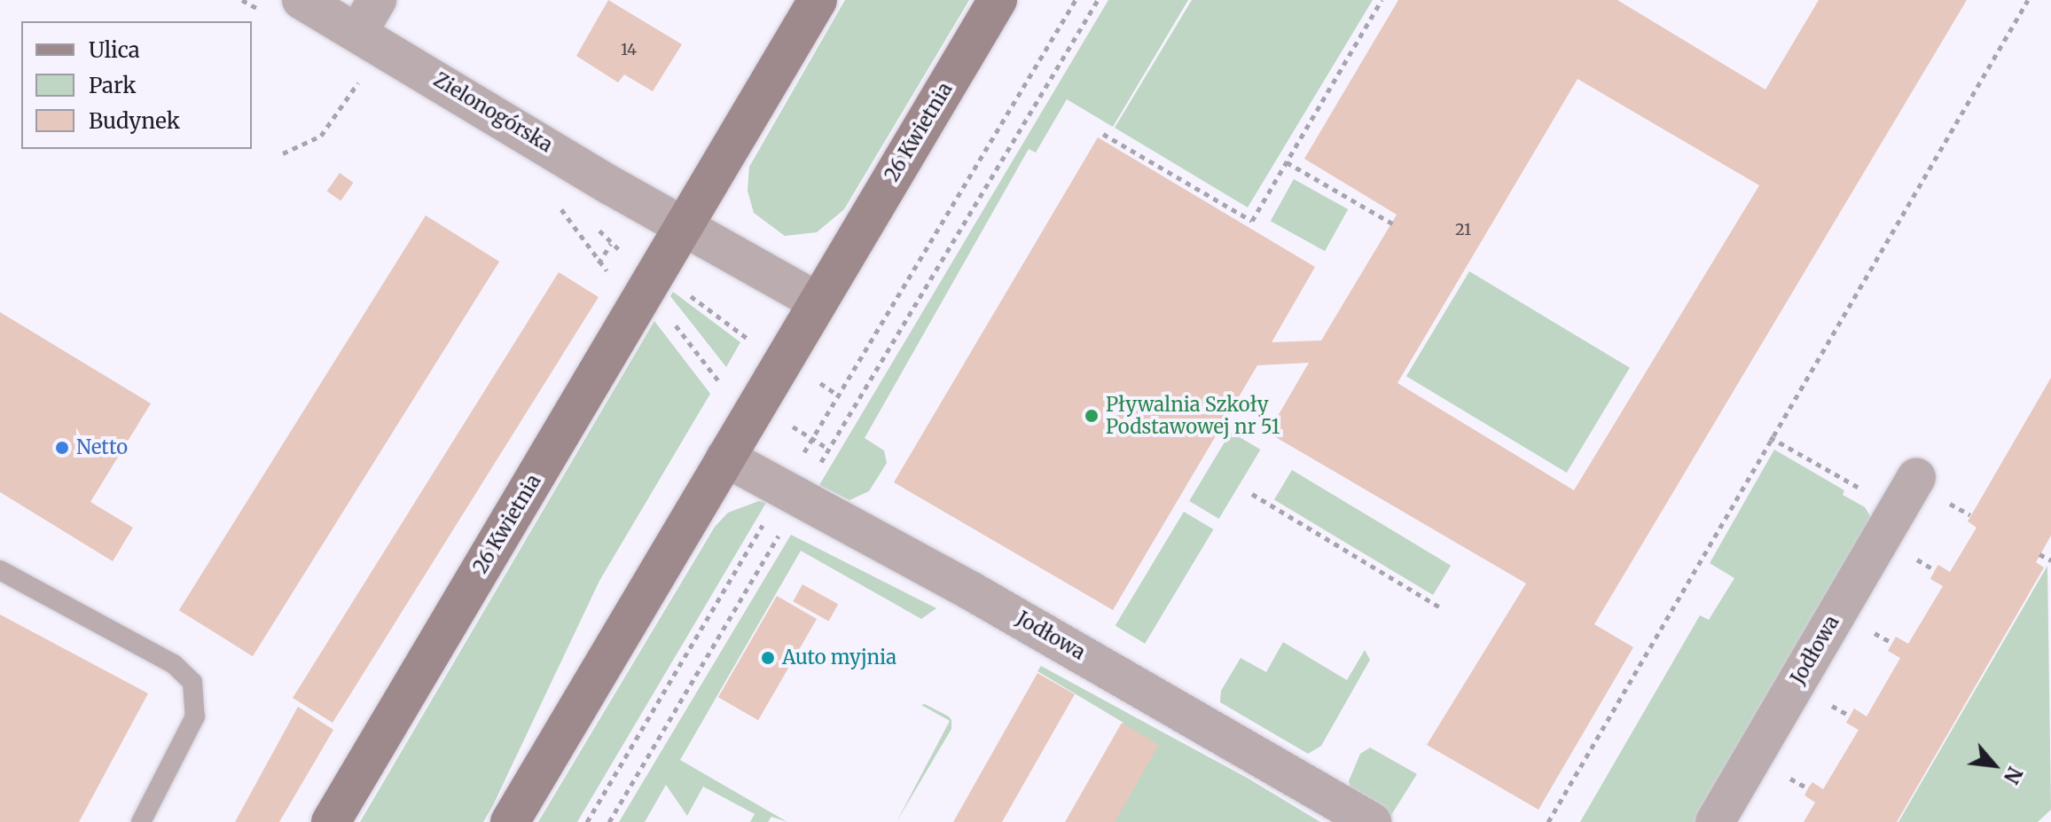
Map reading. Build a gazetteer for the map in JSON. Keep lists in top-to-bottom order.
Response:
{
  "streets": {
    "street": ["Zielonogórska", "26 Kwietnia", "Jodłowa"]
  },
  "crossings": [
    ["Zielonogórska", "26 Kwietnia"],
    ["26 Kwietnia", "Jodłowa"]
  ],
  "places": ["Pływalnia Szkoły Podstawowej nr 51", "Netto", "Auto myjnia"],
  "house_numbers": ["14", "21"],
  "legend": ["Ulica", "Park", "Budynek"],
  "north": "bottom right"
}
